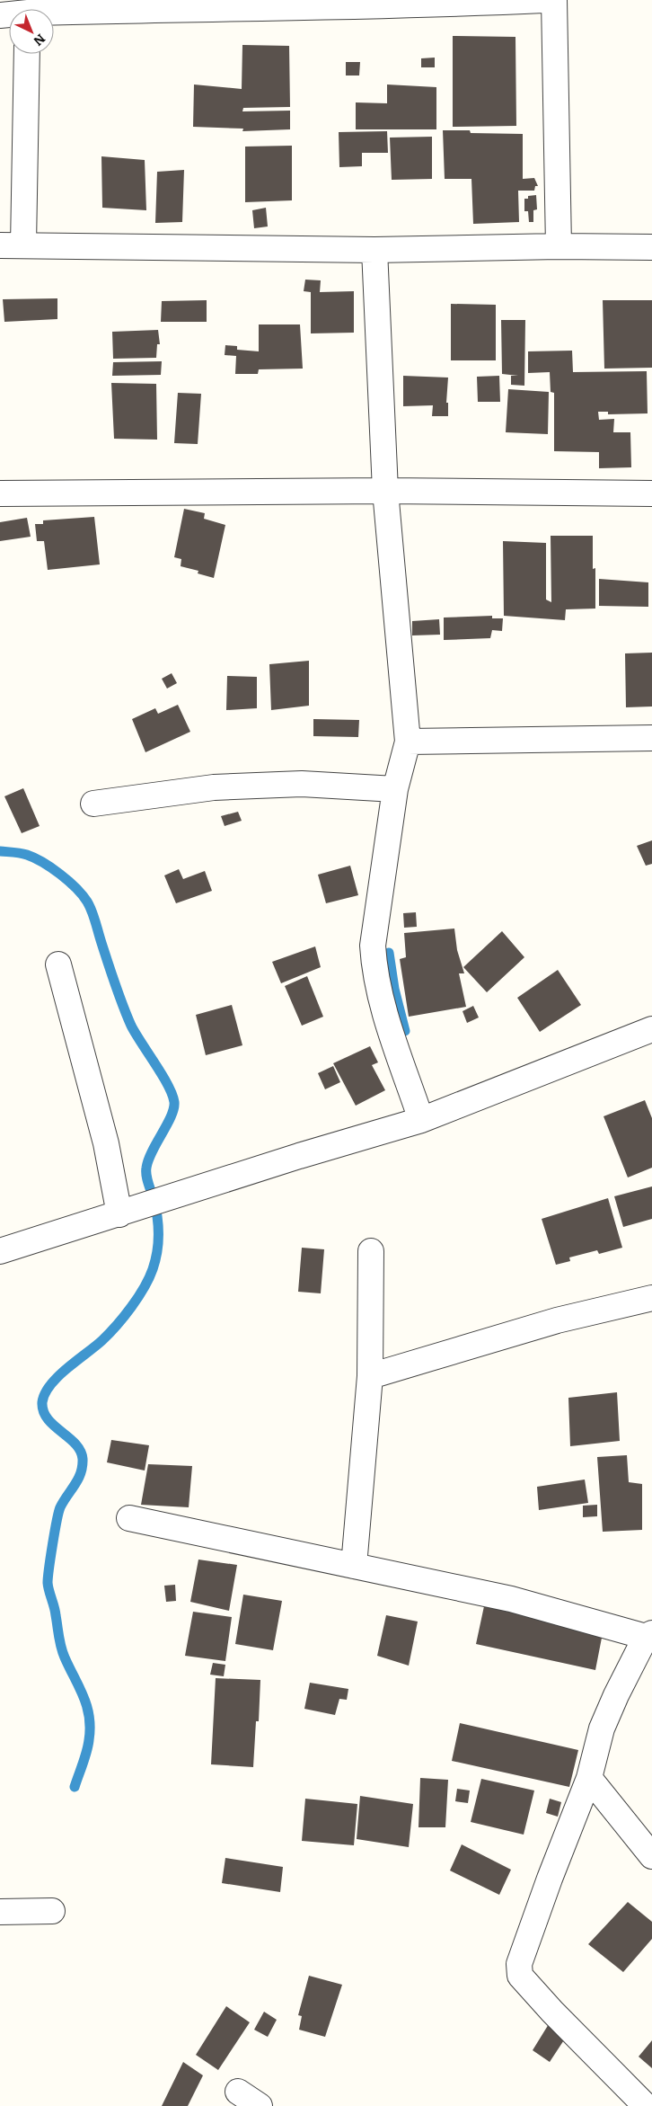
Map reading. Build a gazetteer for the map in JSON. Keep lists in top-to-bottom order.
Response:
{
  "north": "bottom right"
}
